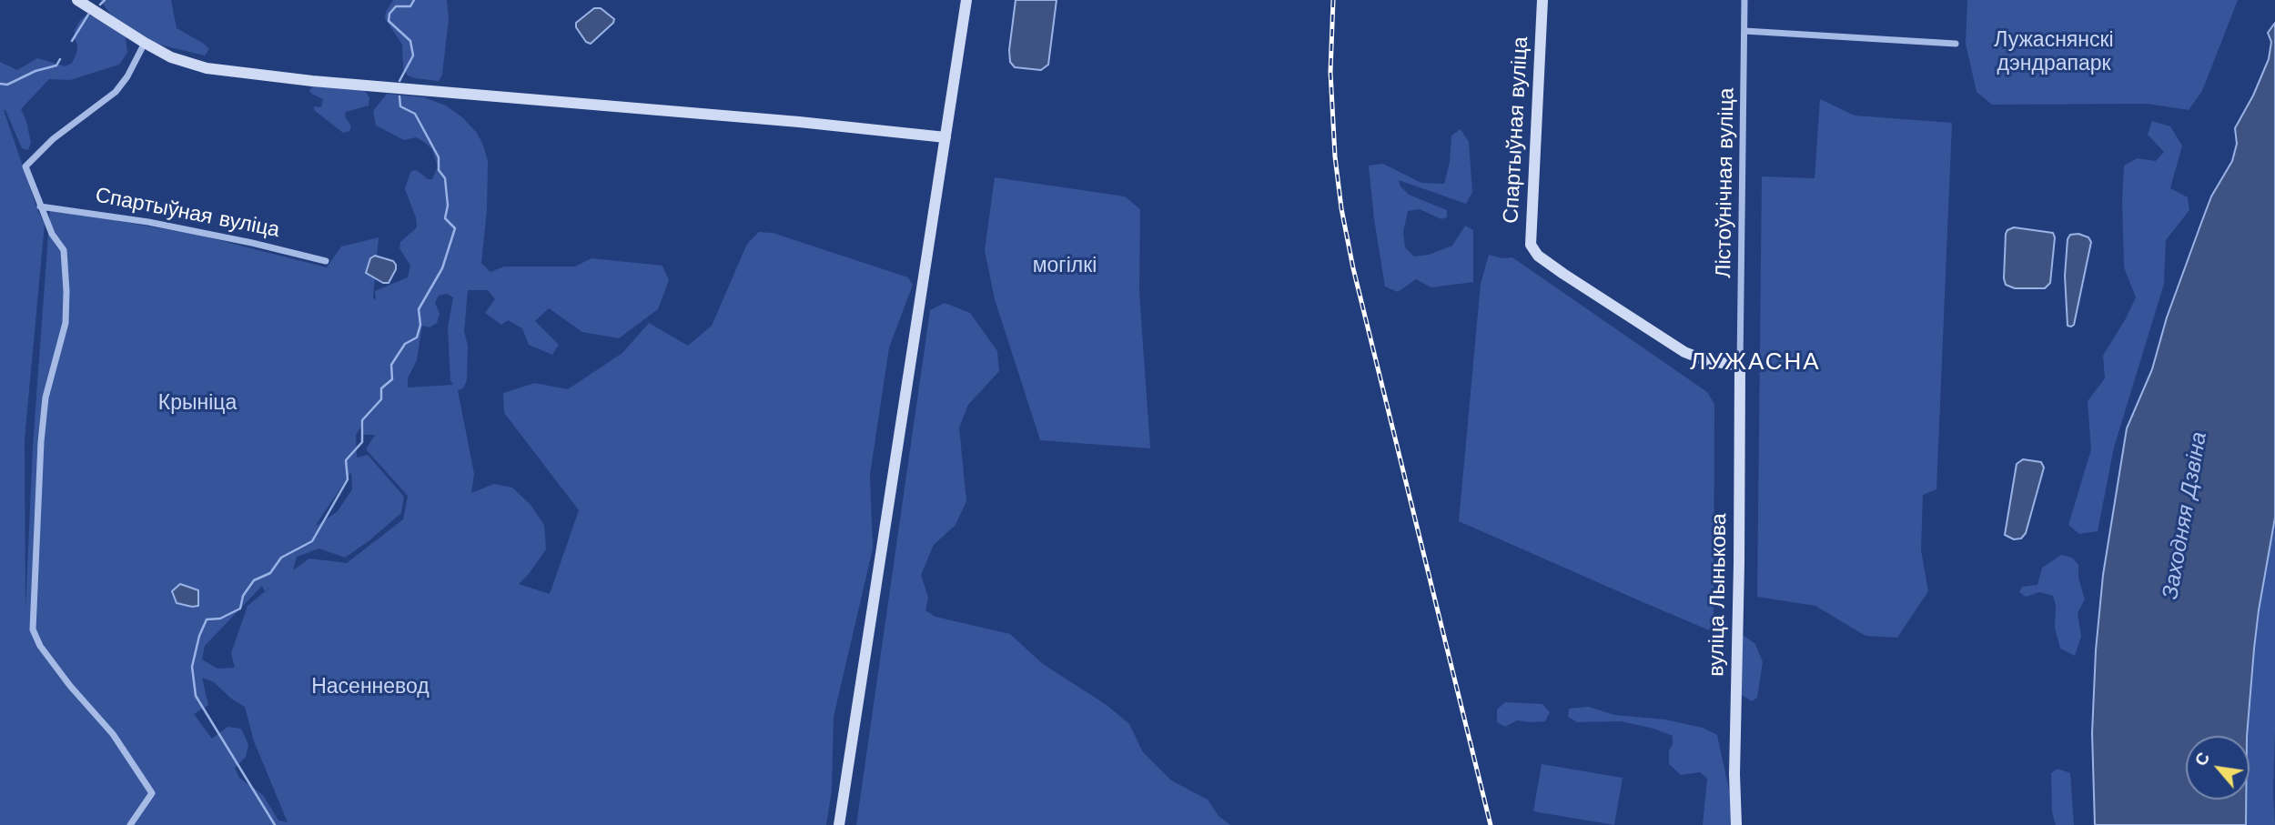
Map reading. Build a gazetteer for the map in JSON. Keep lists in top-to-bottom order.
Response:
{
  "streets": {
    "street": ["Спартыўная вуліца", "Лістоўнічная вуліца", "вуліца Лынькова"]
  },
  "crossings": [
    ["Спартыўная вуліца", "Лістоўнічная вуліца"],
    ["Спартыўная вуліца", "вуліца Лынькова"],
    ["Лістоўнічная вуліца", "вуліца Лынькова"]
  ],
  "districts": ["ЛУЖАСНА"],
  "water": ["Заходняя Дзвіна"],
  "parks": [
    "Лужаснянскі дэндрапарк",
    "могілкі",
    "Крыніца",
    "Насенневод"
  ],
  "north": "top left"
}
